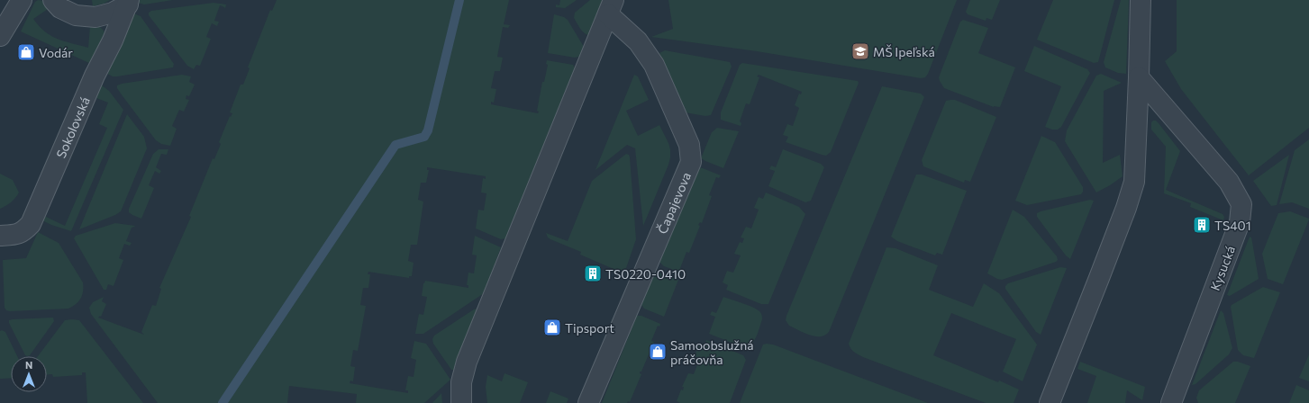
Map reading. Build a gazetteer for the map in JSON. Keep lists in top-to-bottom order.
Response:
{
  "streets": {
    "street": ["Sokolovská", "Čapajevova", "Kysucká"]
  },
  "places": {
    "school or university": ["MŠ Ipeľská"],
    "shop": ["Vodár", "Tipsport", "Samoobslužná práčovňa"],
    "building": ["TS401", "TS0220-0410"]
  },
  "north": "top"
}
